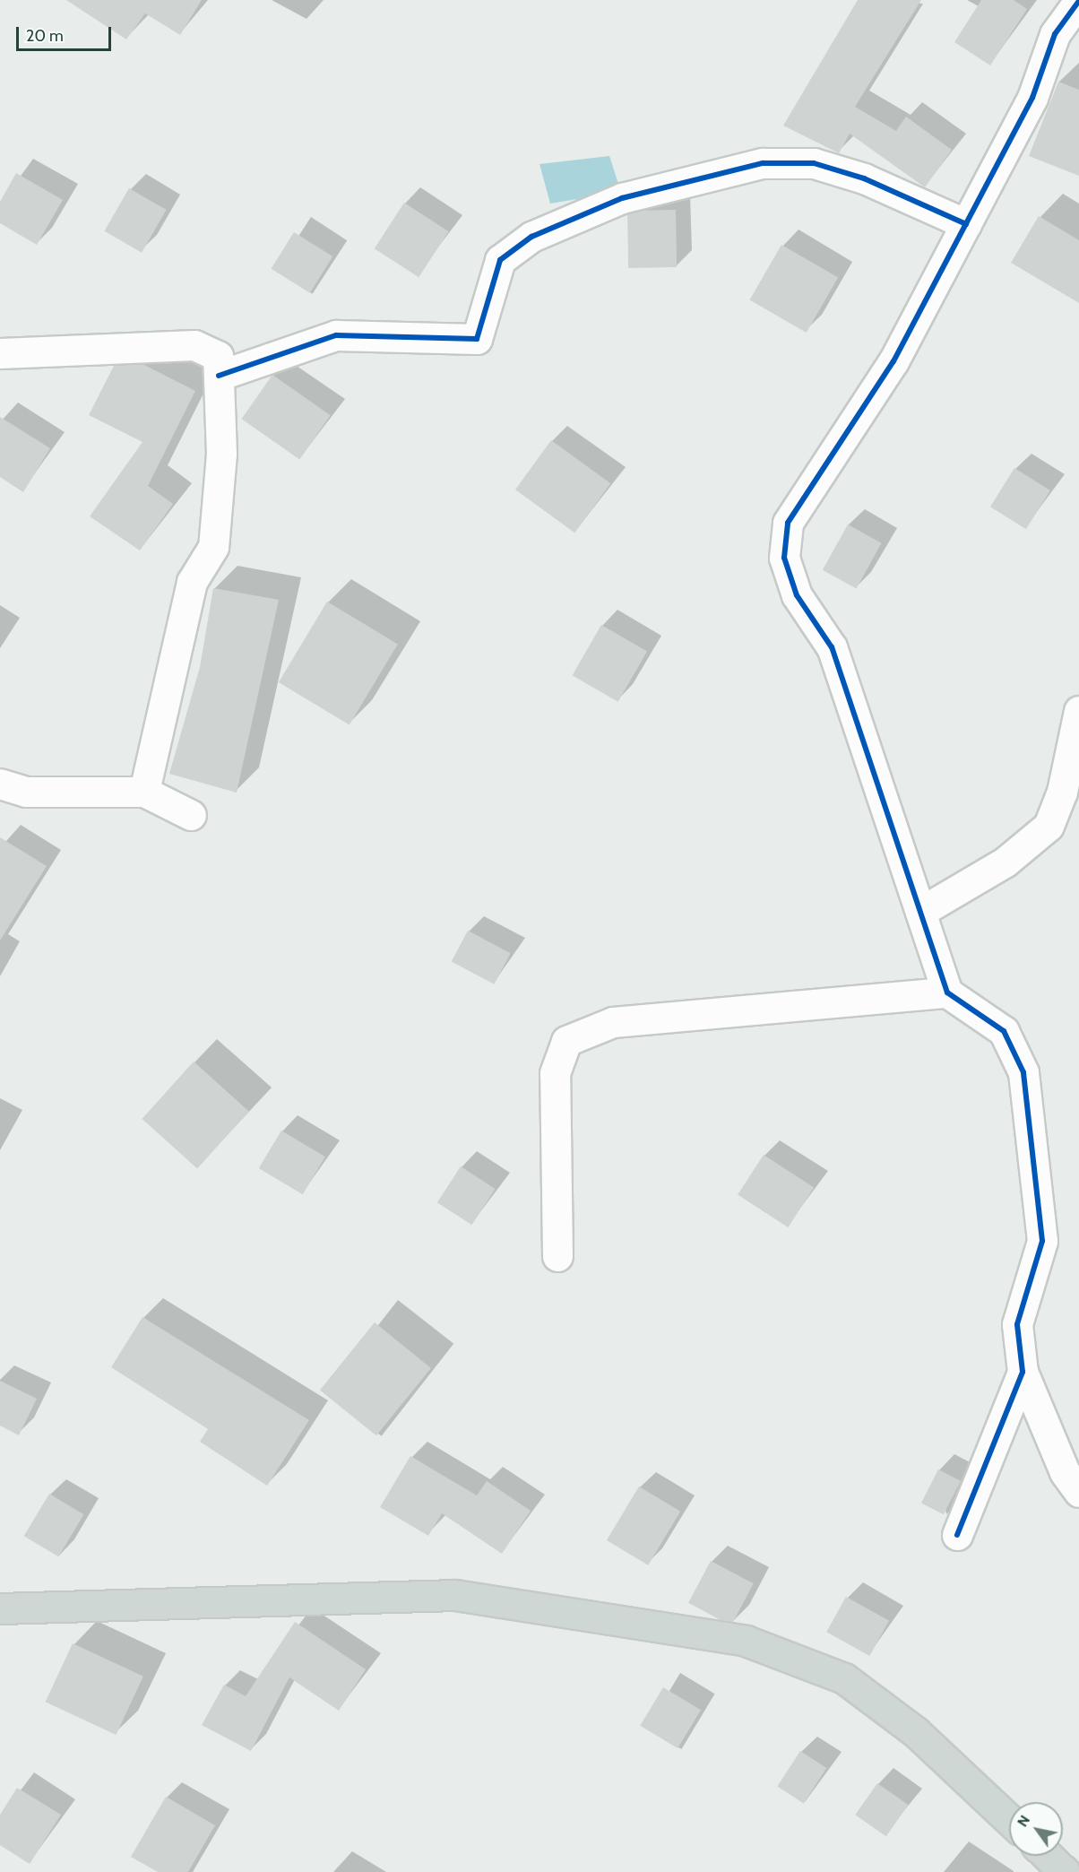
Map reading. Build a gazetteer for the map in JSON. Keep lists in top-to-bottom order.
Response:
{
  "scale_bar": "20 m",
  "north": "top left"
}
